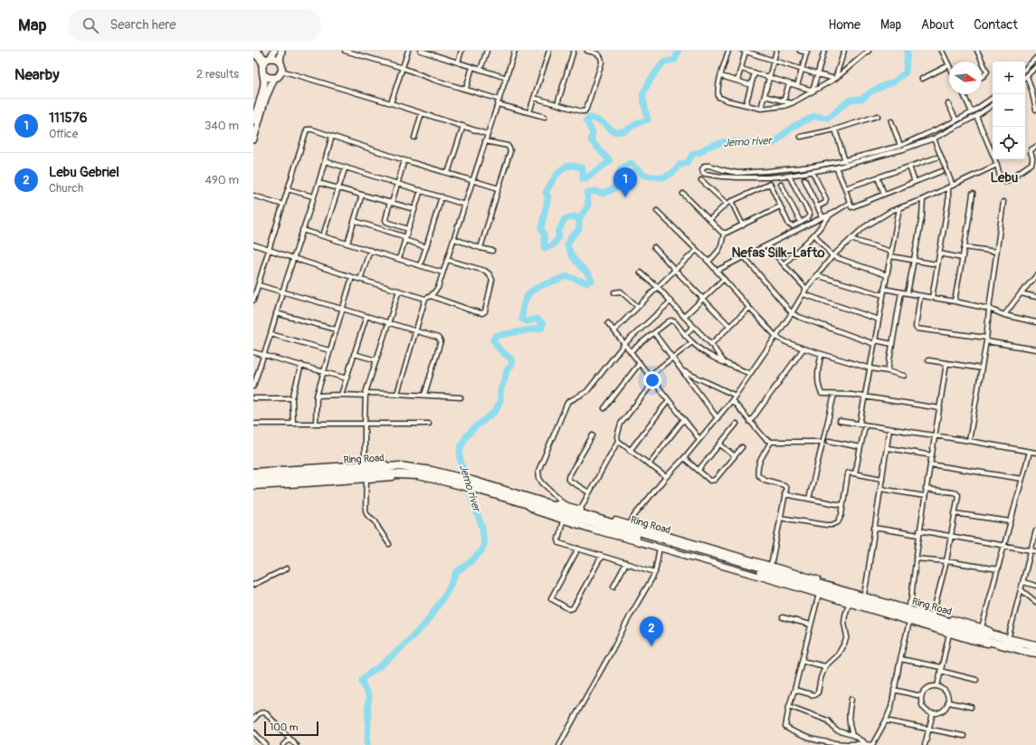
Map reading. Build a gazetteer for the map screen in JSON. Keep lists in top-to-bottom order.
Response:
{
  "streets": {
    "highway": ["Ring Road"]
  },
  "districts": ["Lebu", "Nefas Silk-Lafto"],
  "water": ["Jemo river"],
  "scale_bar": "100 m",
  "north": "right",
  "page": {
    "header": "Map",
    "search": "Search here",
    "nav": [
      "Home",
      "Map",
      "About",
      "Contact"
    ],
    "heading": ["Nearby", "2 results"],
    "map_buttons": ["+", "−"],
    "list": [
      {
        "mark": "1",
        "name": "111576",
        "note": "Office",
        "value": "340 m"
      },
      {
        "mark": "2",
        "name": "Lebu Gebriel",
        "note": "Church",
        "value": "490 m"
      }
    ],
    "pins": ["1", "2"],
    "scale": "100 m"
  }
}
